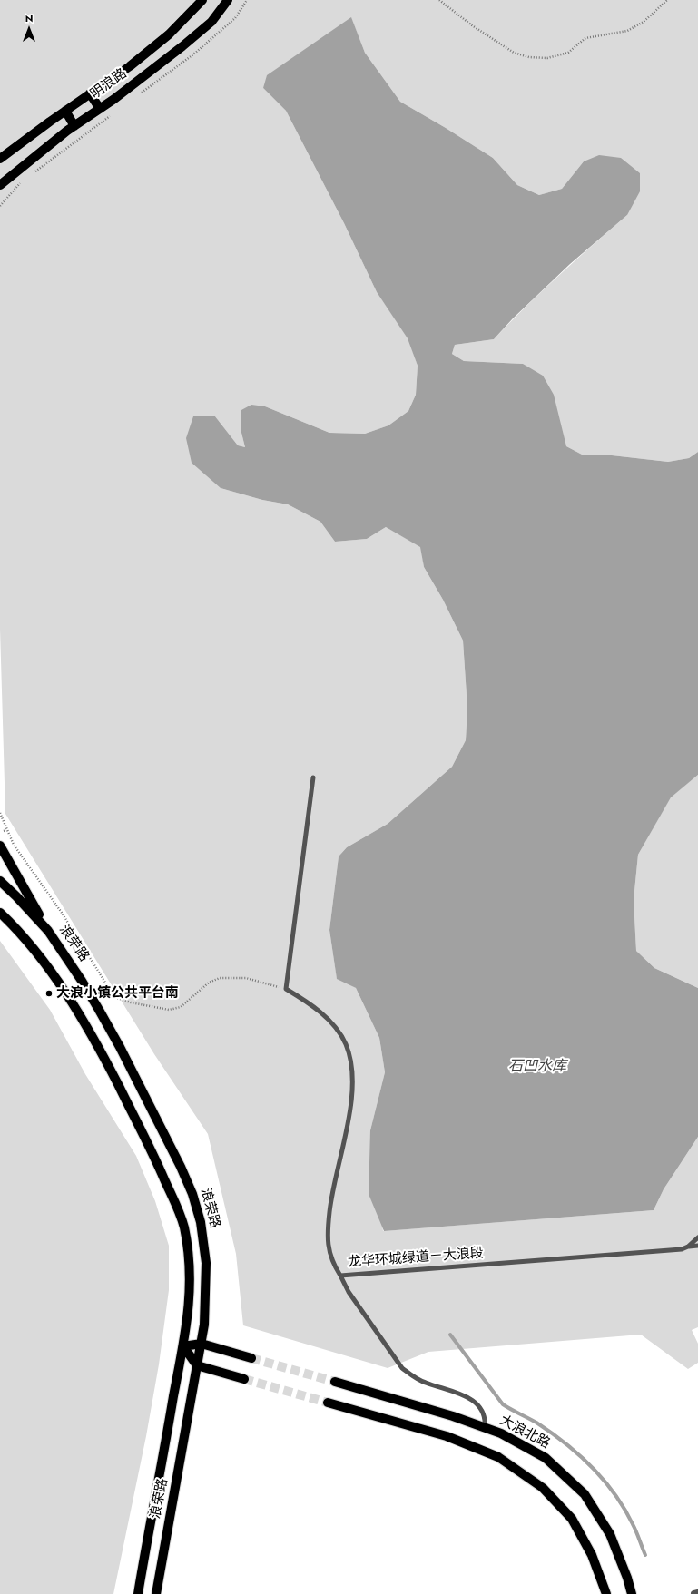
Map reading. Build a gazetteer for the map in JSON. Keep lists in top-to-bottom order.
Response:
{
  "streets": {
    "main road": ["明浪路", "浪荣路", "大浪北路"],
    "lane": ["龙华环城绿道－大浪段"]
  },
  "water": ["石凹水库"],
  "places": ["大浪小镇公共平台南"],
  "north": "top"
}
